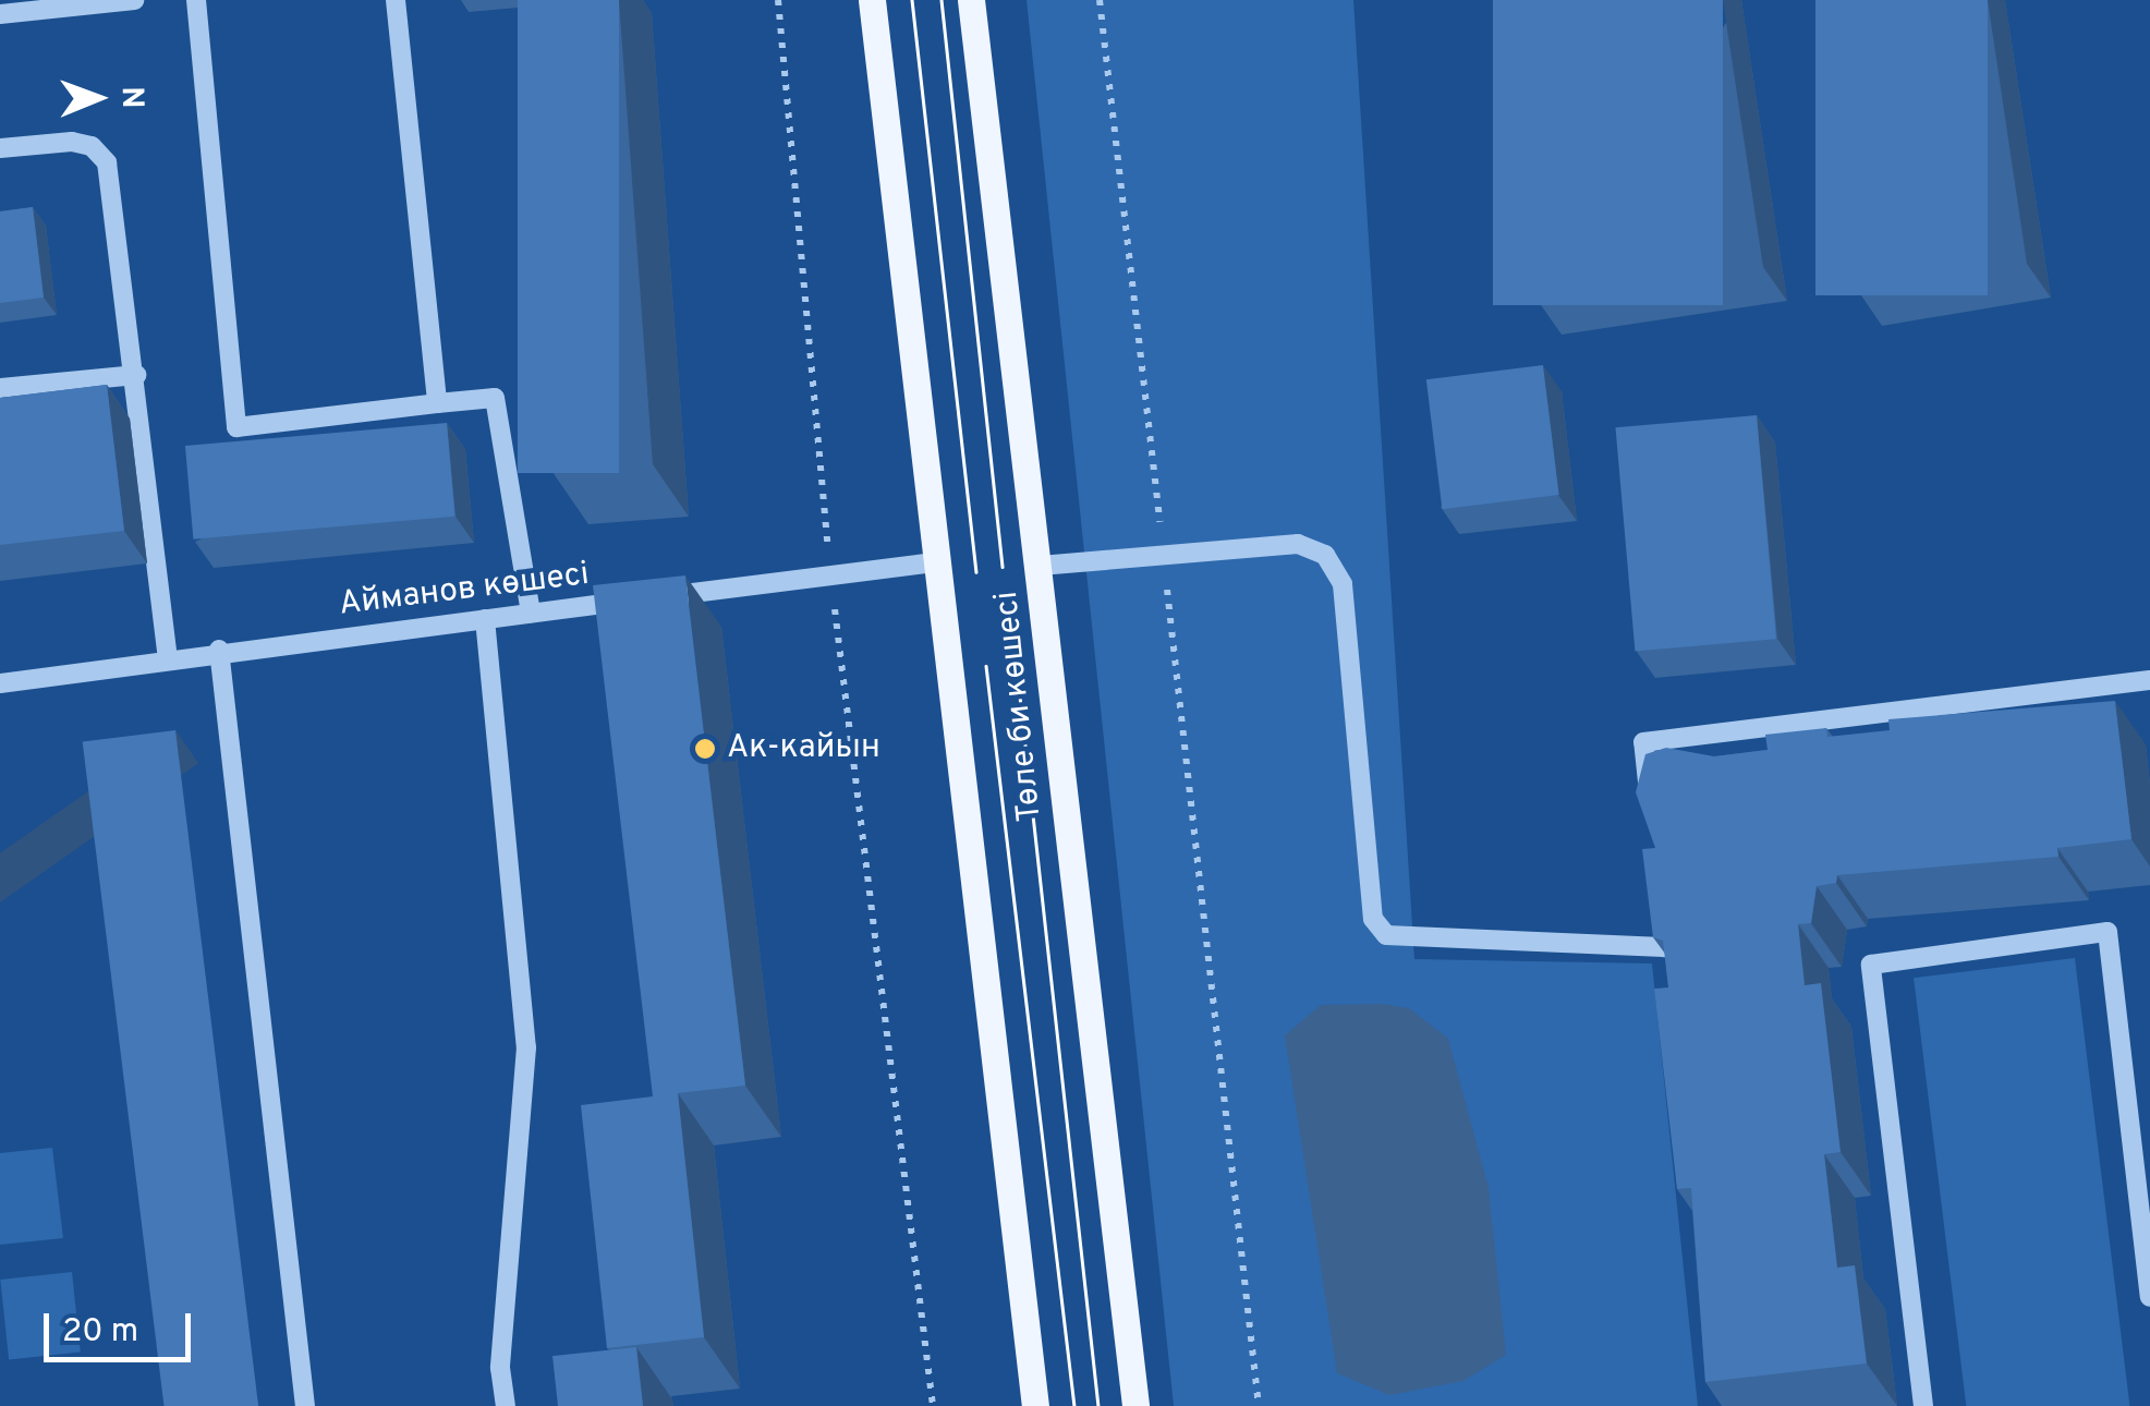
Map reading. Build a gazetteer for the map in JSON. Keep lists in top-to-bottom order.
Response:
{
  "streets": {
    "main road": ["Төле би көшесі"],
    "street": ["Айманов көшесі"]
  },
  "places": ["Ак-кайын"],
  "scale_bar": "20 m",
  "north": "right"
}
